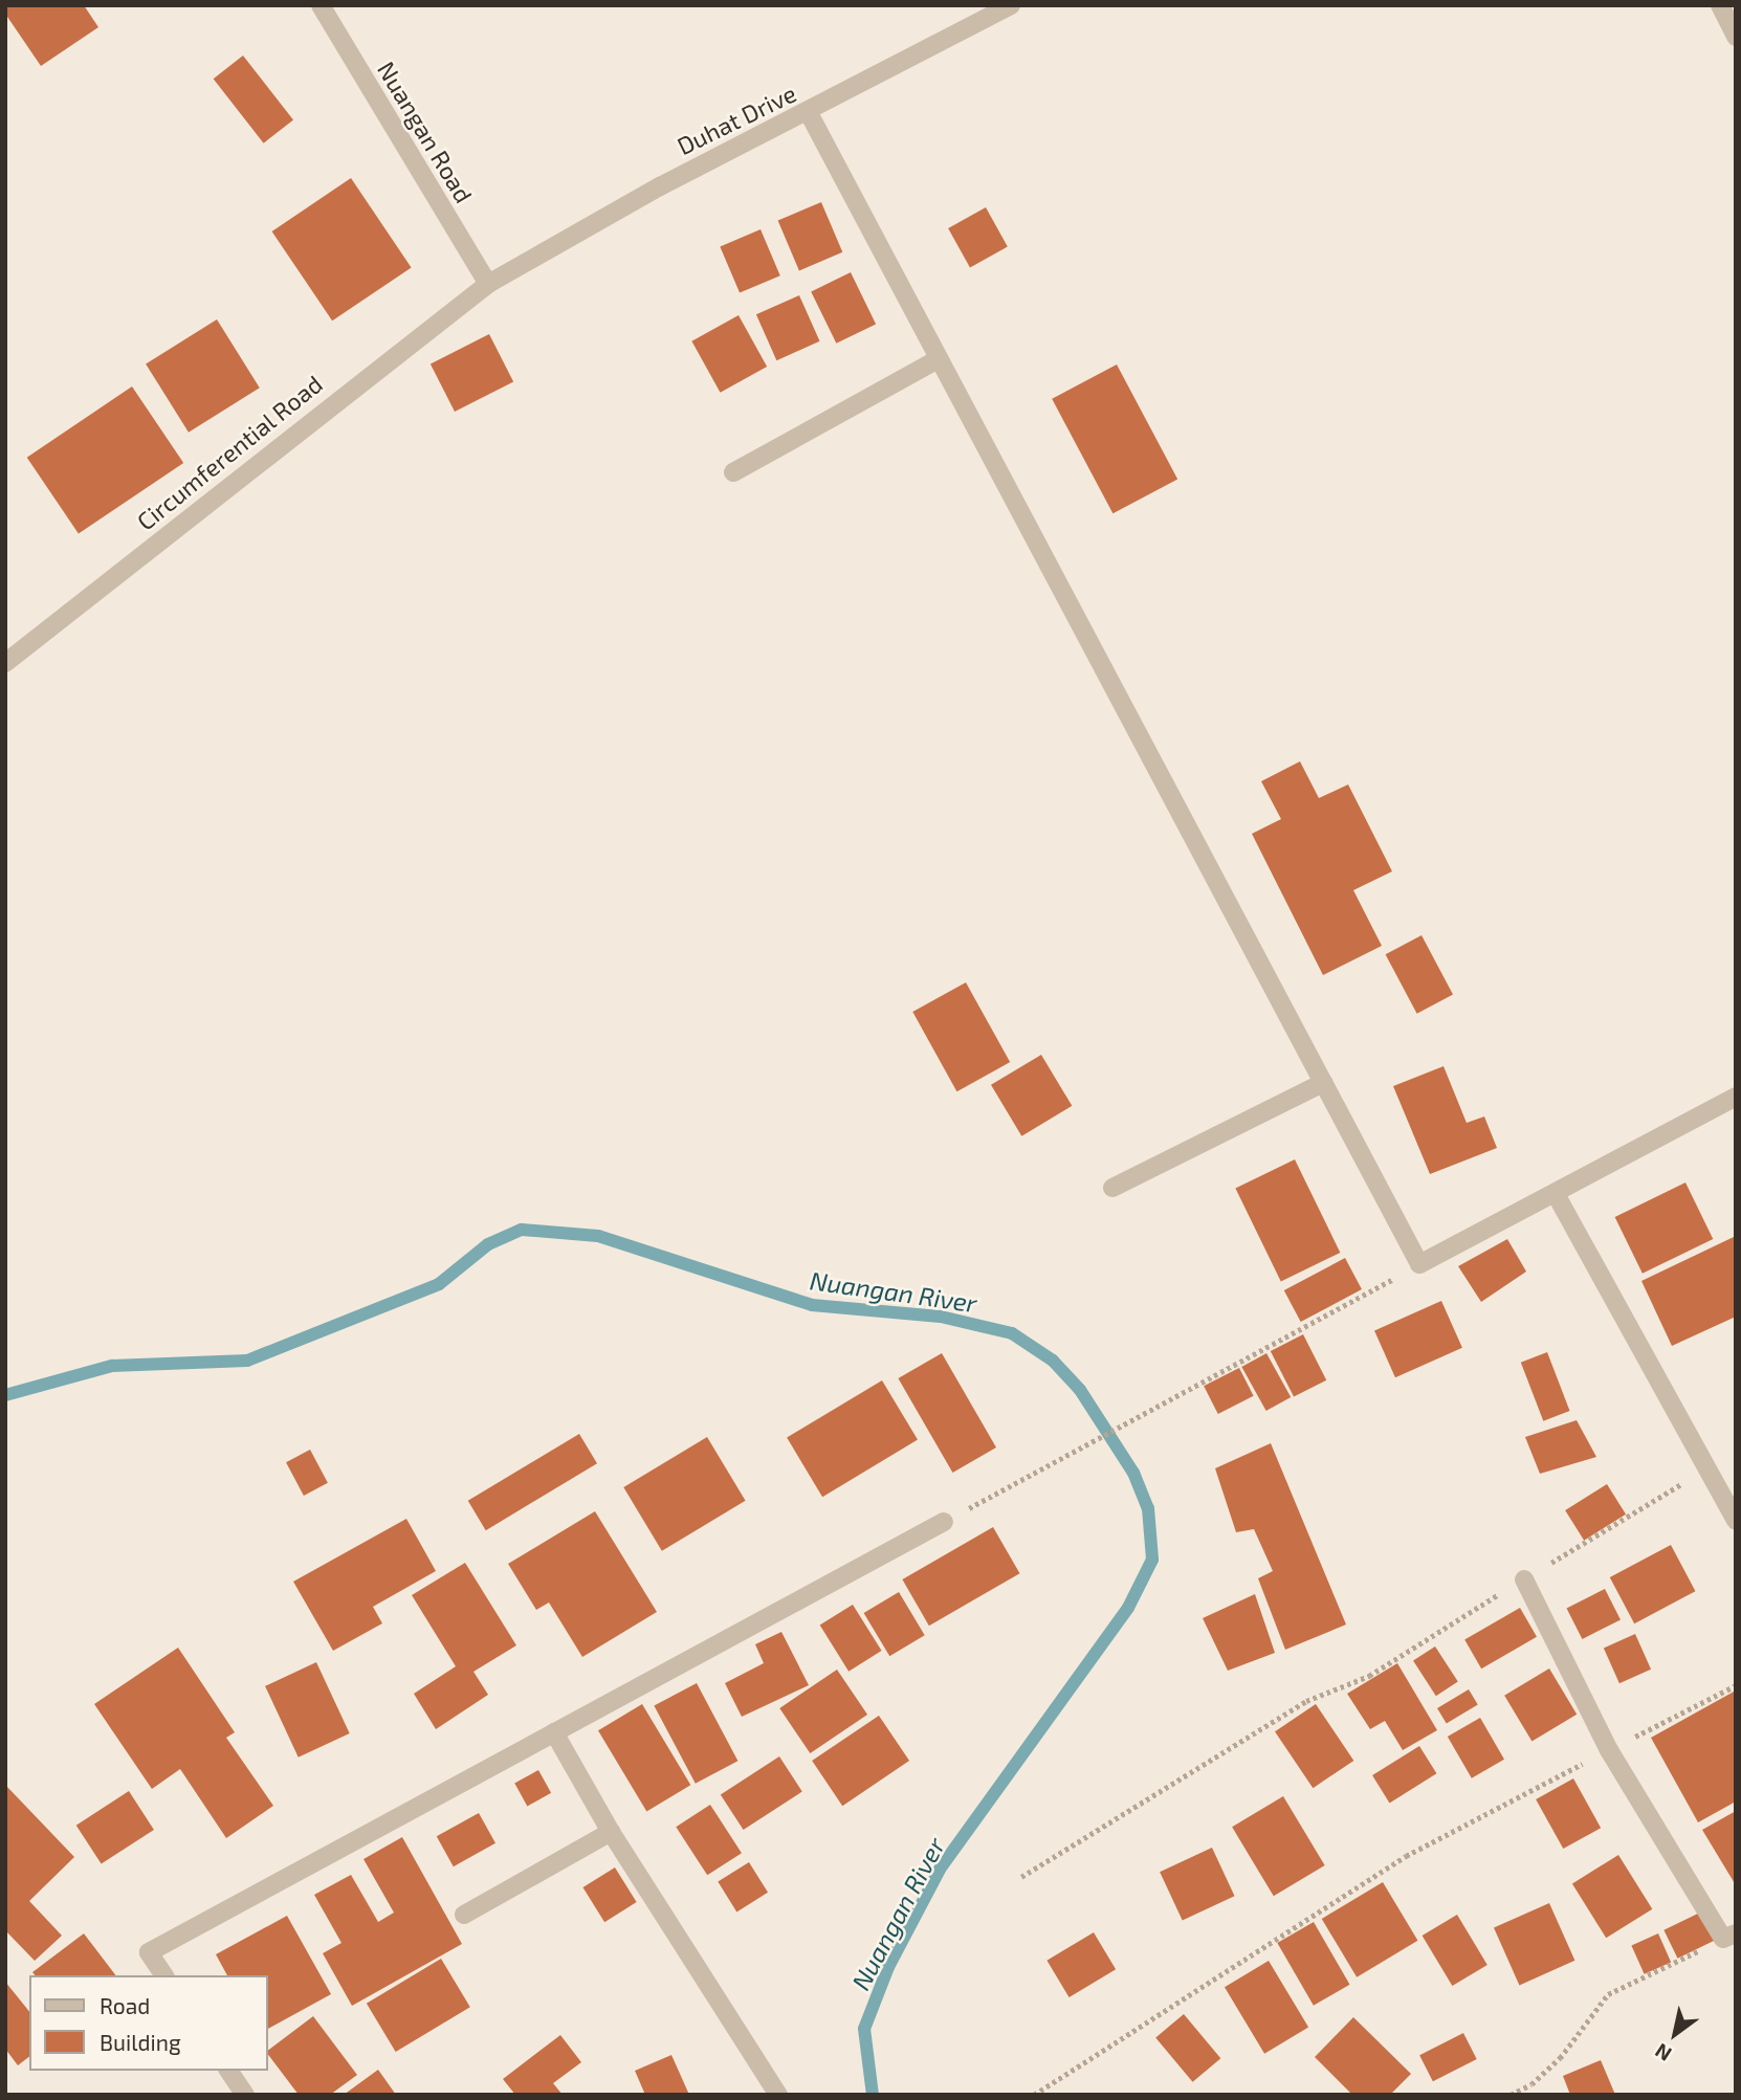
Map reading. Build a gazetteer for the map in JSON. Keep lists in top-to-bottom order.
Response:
{
  "streets": {
    "street": ["Duhat Drive", "Nuangan Road", "Circumferential Road"]
  },
  "crossings": [
    ["Duhat Drive", "Nuangan Road"],
    ["Duhat Drive", "Circumferential Road"],
    ["Nuangan Road", "Circumferential Road"]
  ],
  "water": ["Nuangan River"],
  "legend": ["Road", "Building"],
  "north": "bottom left"
}
